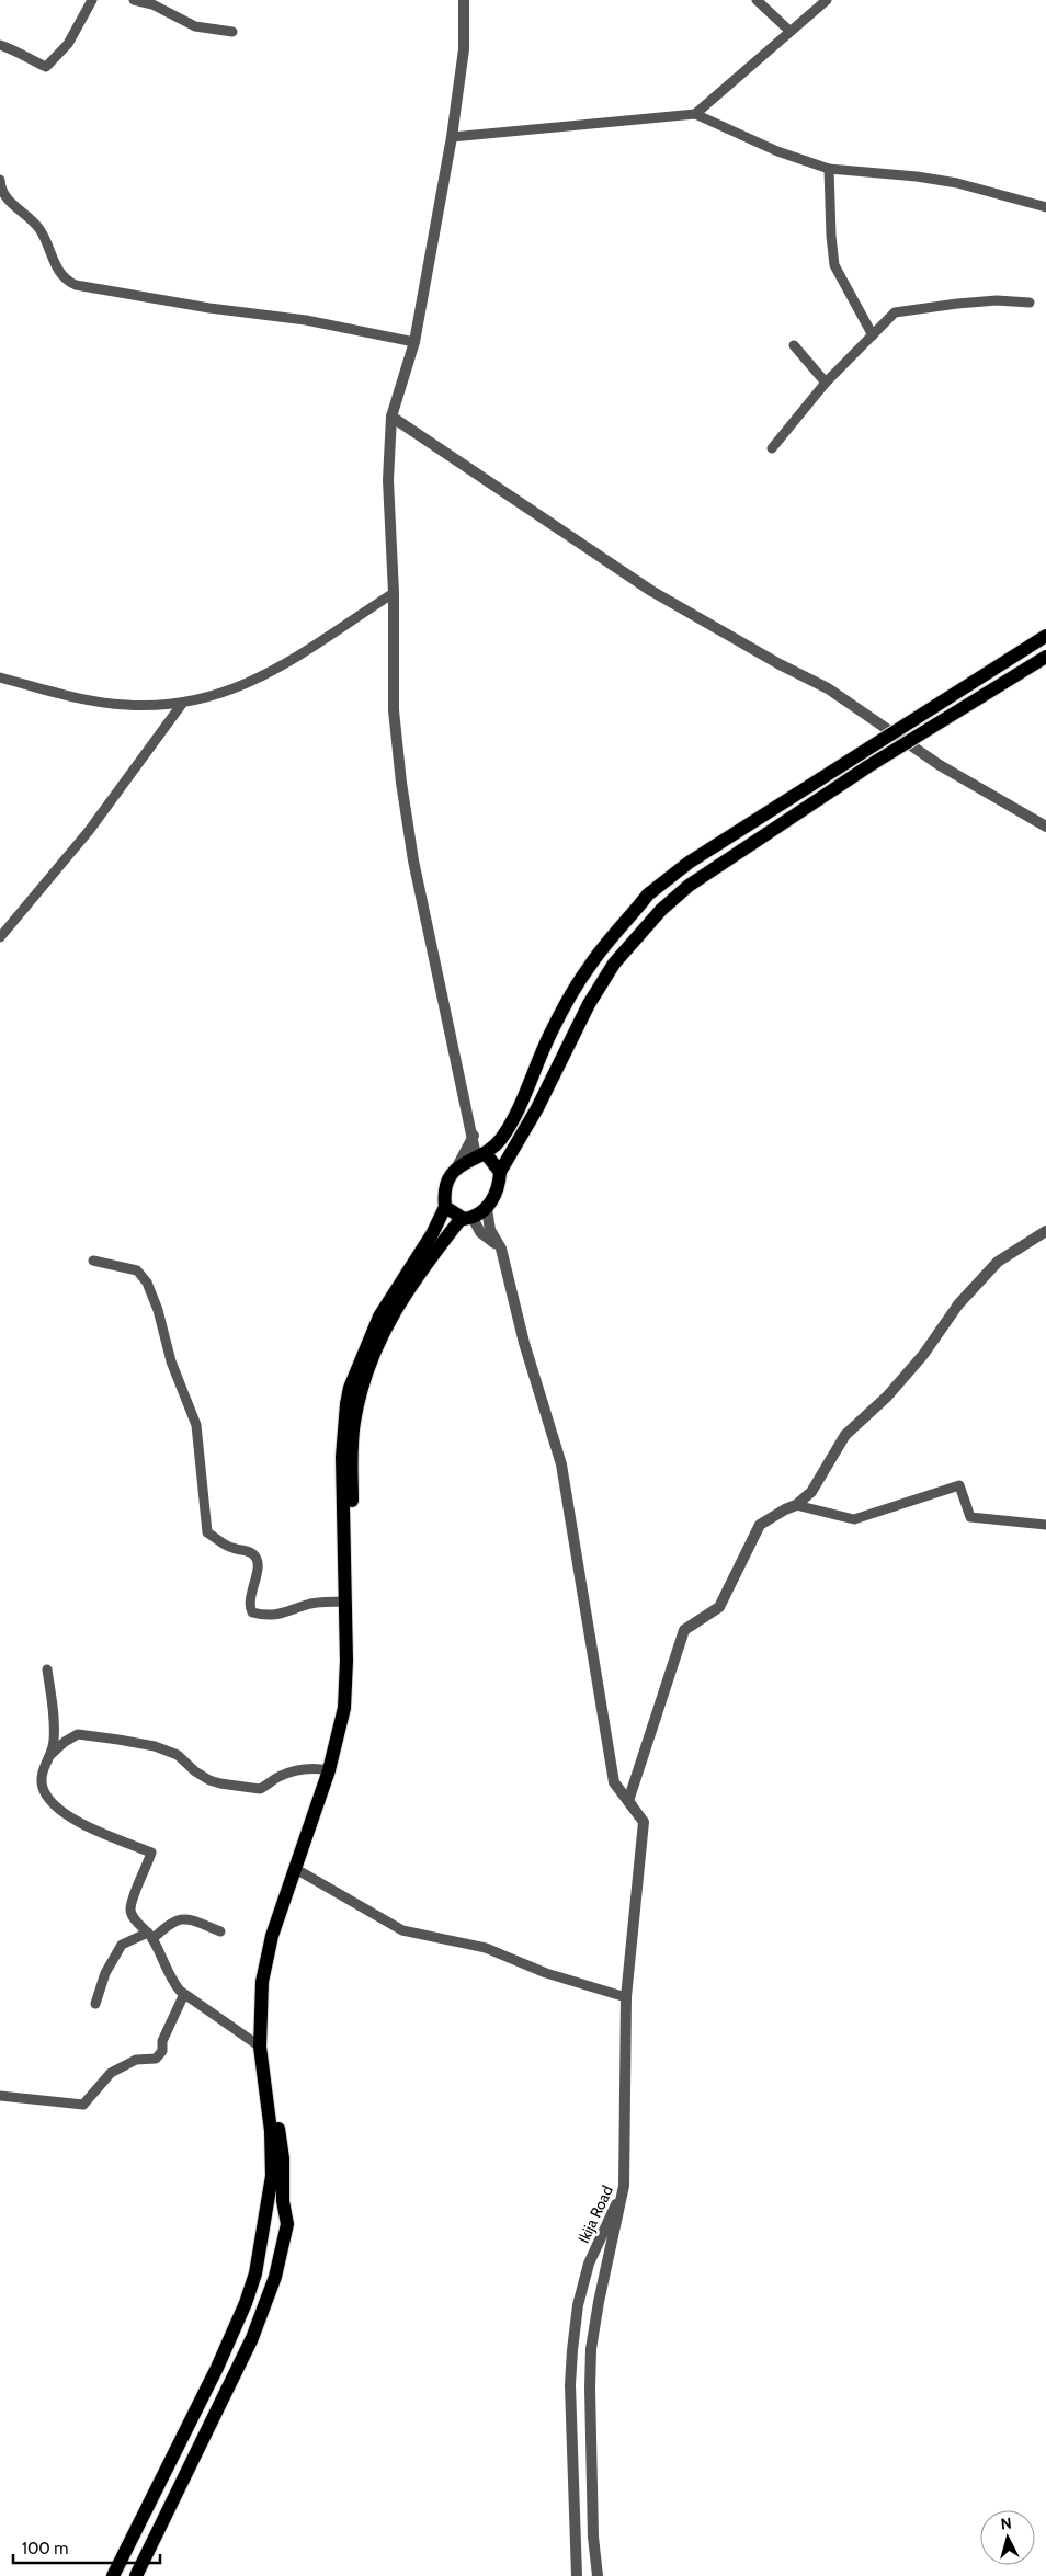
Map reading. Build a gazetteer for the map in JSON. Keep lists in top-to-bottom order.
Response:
{
  "streets": {
    "street": ["Ikija Road"]
  },
  "scale_bar": "100 m",
  "north": "top"
}
